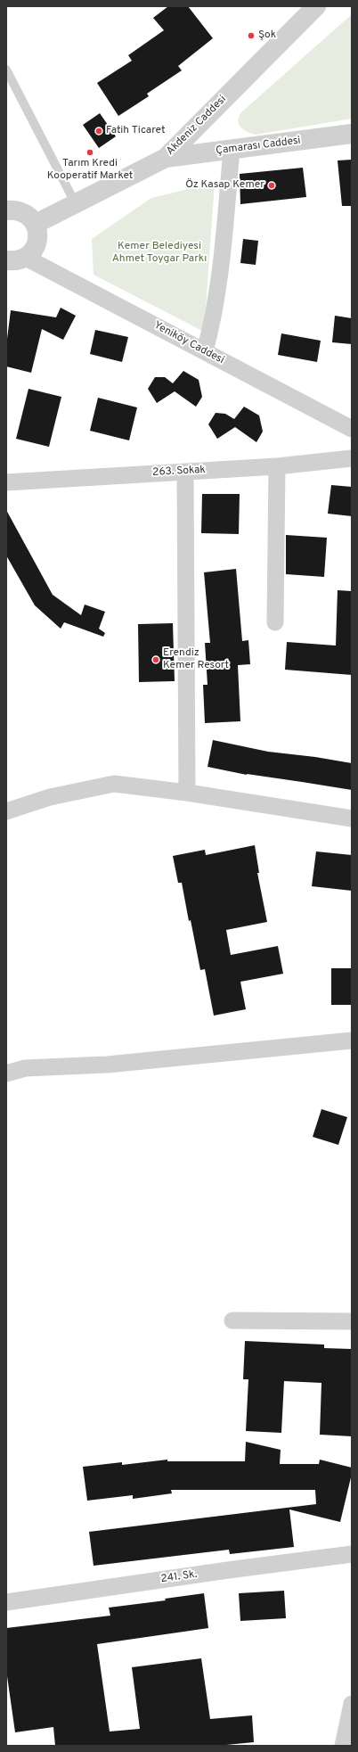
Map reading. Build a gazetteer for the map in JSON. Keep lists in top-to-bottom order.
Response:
{
  "streets": {
    "street": [
      "Akdeniz Caddesi",
      "Çamarası Caddesi",
      "Yeniköy Caddesi",
      "263. Sokak",
      "241. Sk."
    ]
  },
  "crossings": [
    ["Akdeniz Caddesi", "Çamarası Caddesi"]
  ],
  "parks": ["Kemer Belediyesi Ahmet Toygar Parkı"],
  "places": [
    "Şok",
    "Fatih Ticaret",
    "Tarım Kredi Kooperatif Market",
    "Öz Kasap Kemer",
    "Erendiz Kemer Resort"
  ]
}
